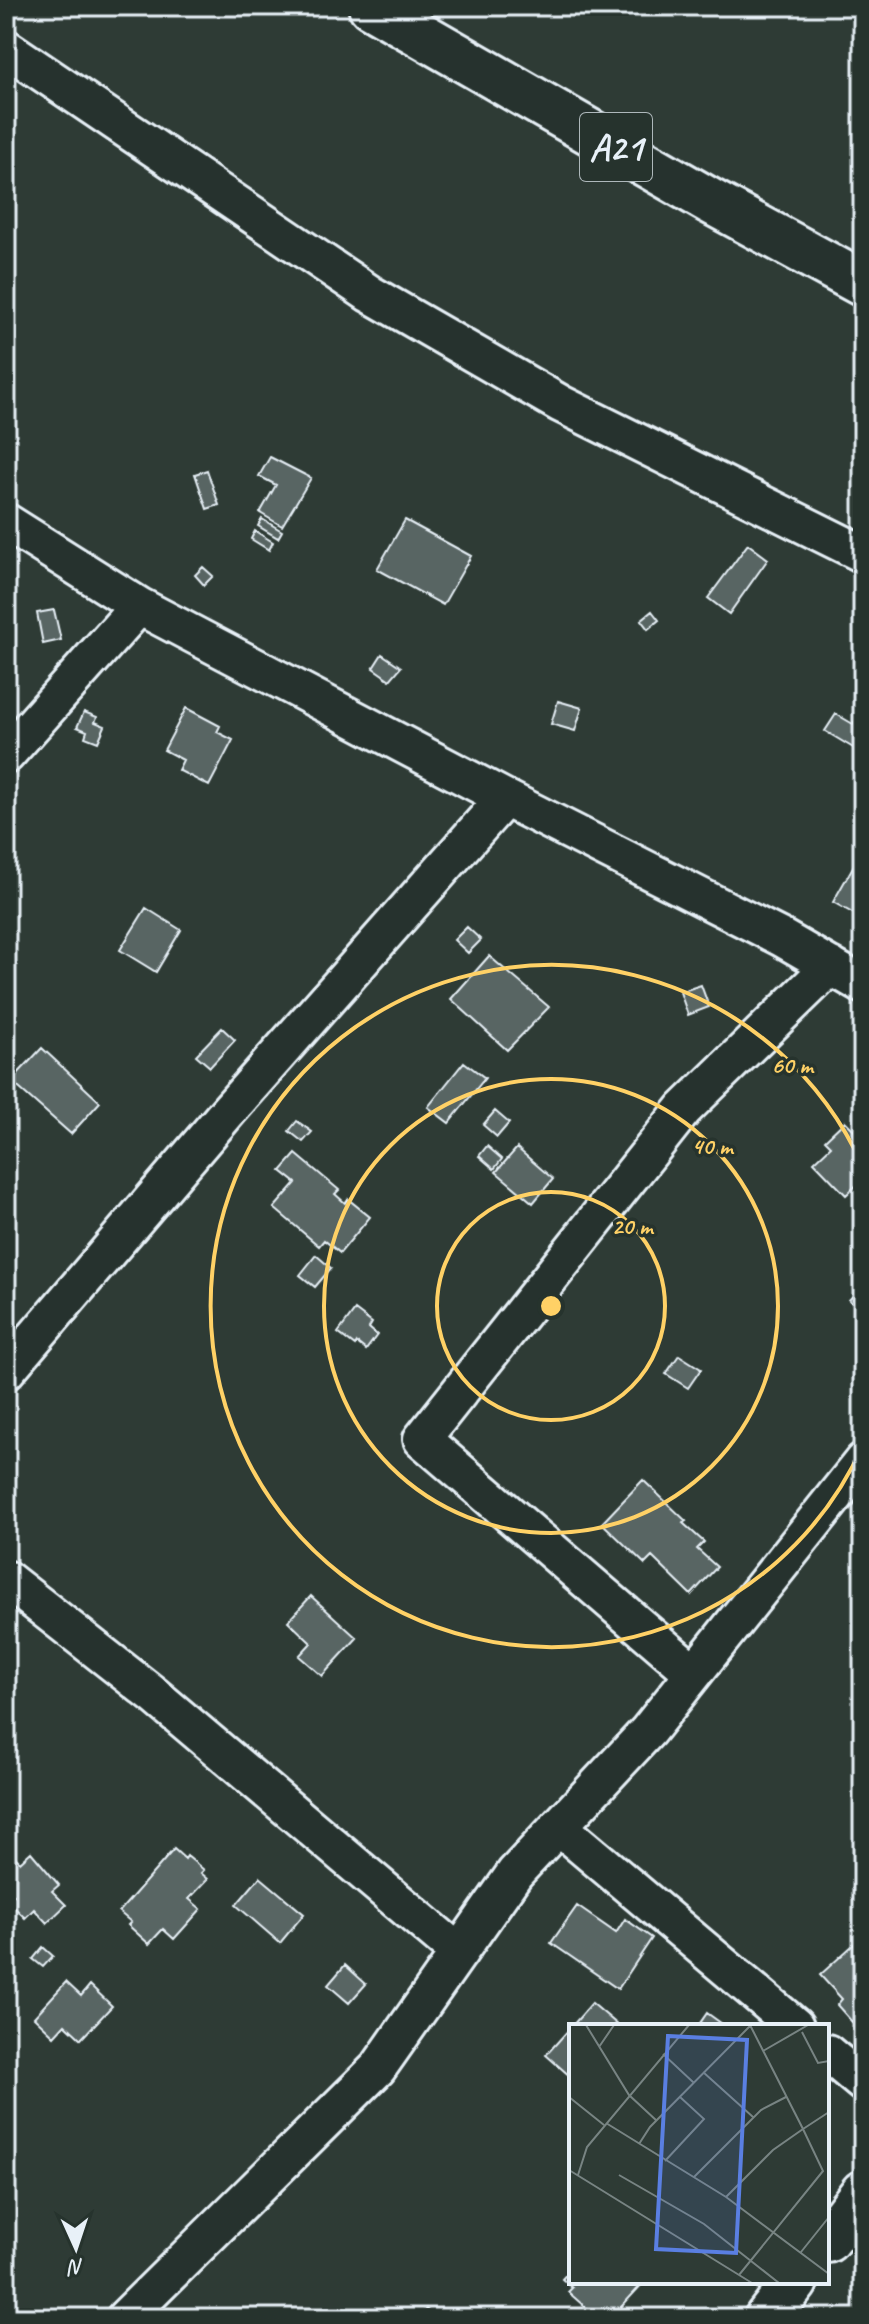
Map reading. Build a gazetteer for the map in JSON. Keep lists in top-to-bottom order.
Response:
{
  "streets": {
    "main road": ["A21"]
  },
  "north": "bottom",
  "rings": ["60 m", "40 m", "20 m"]
}
